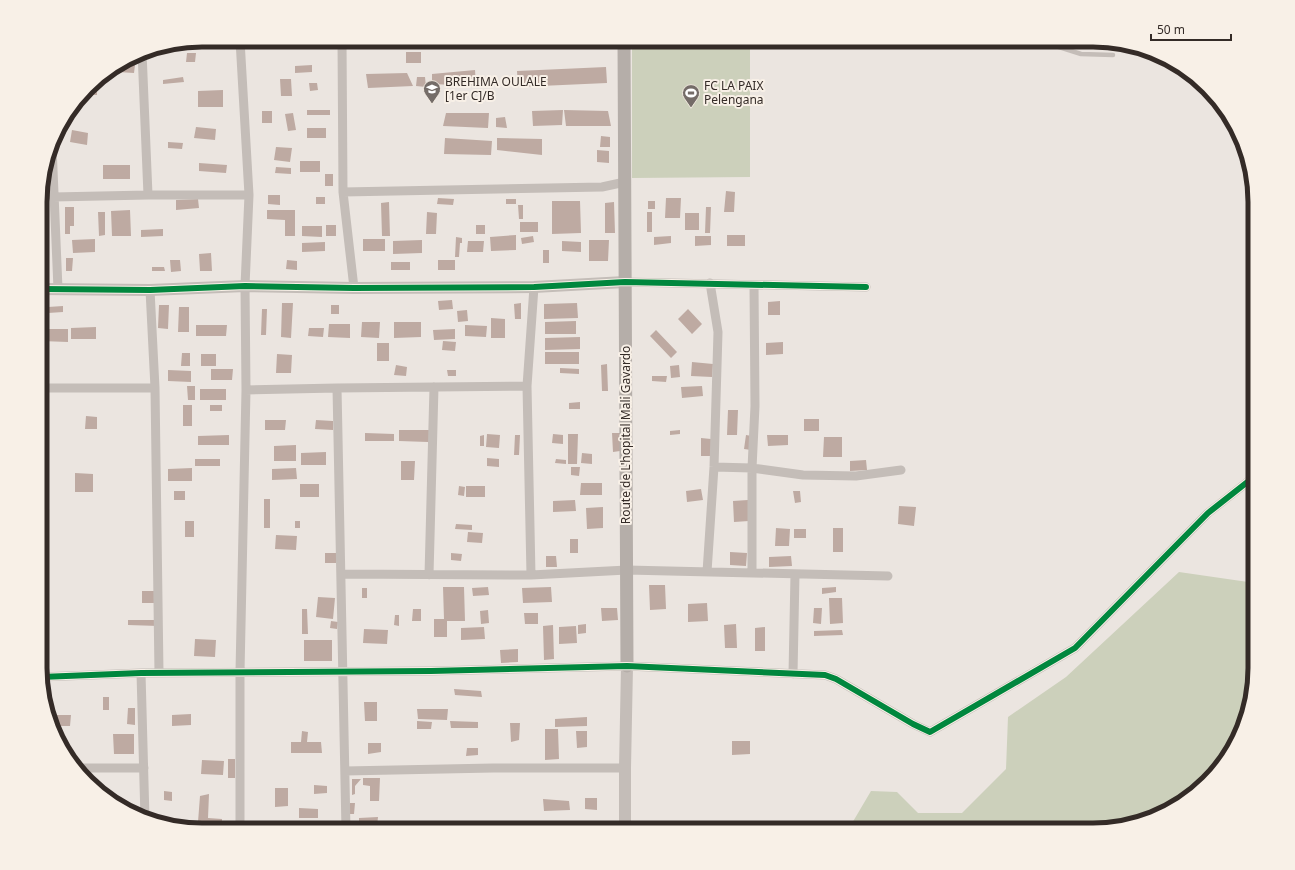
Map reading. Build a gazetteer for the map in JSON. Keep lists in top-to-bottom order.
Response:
{
  "streets": {
    "main road": ["Route de L'hopital Mali Gavardo"]
  },
  "places": {
    "school or university": ["BREHIMA OULALE [1er C]/B"],
    "sports": ["FC LA PAIX Pelengana"]
  },
  "scale_bar": "50 m"
}
